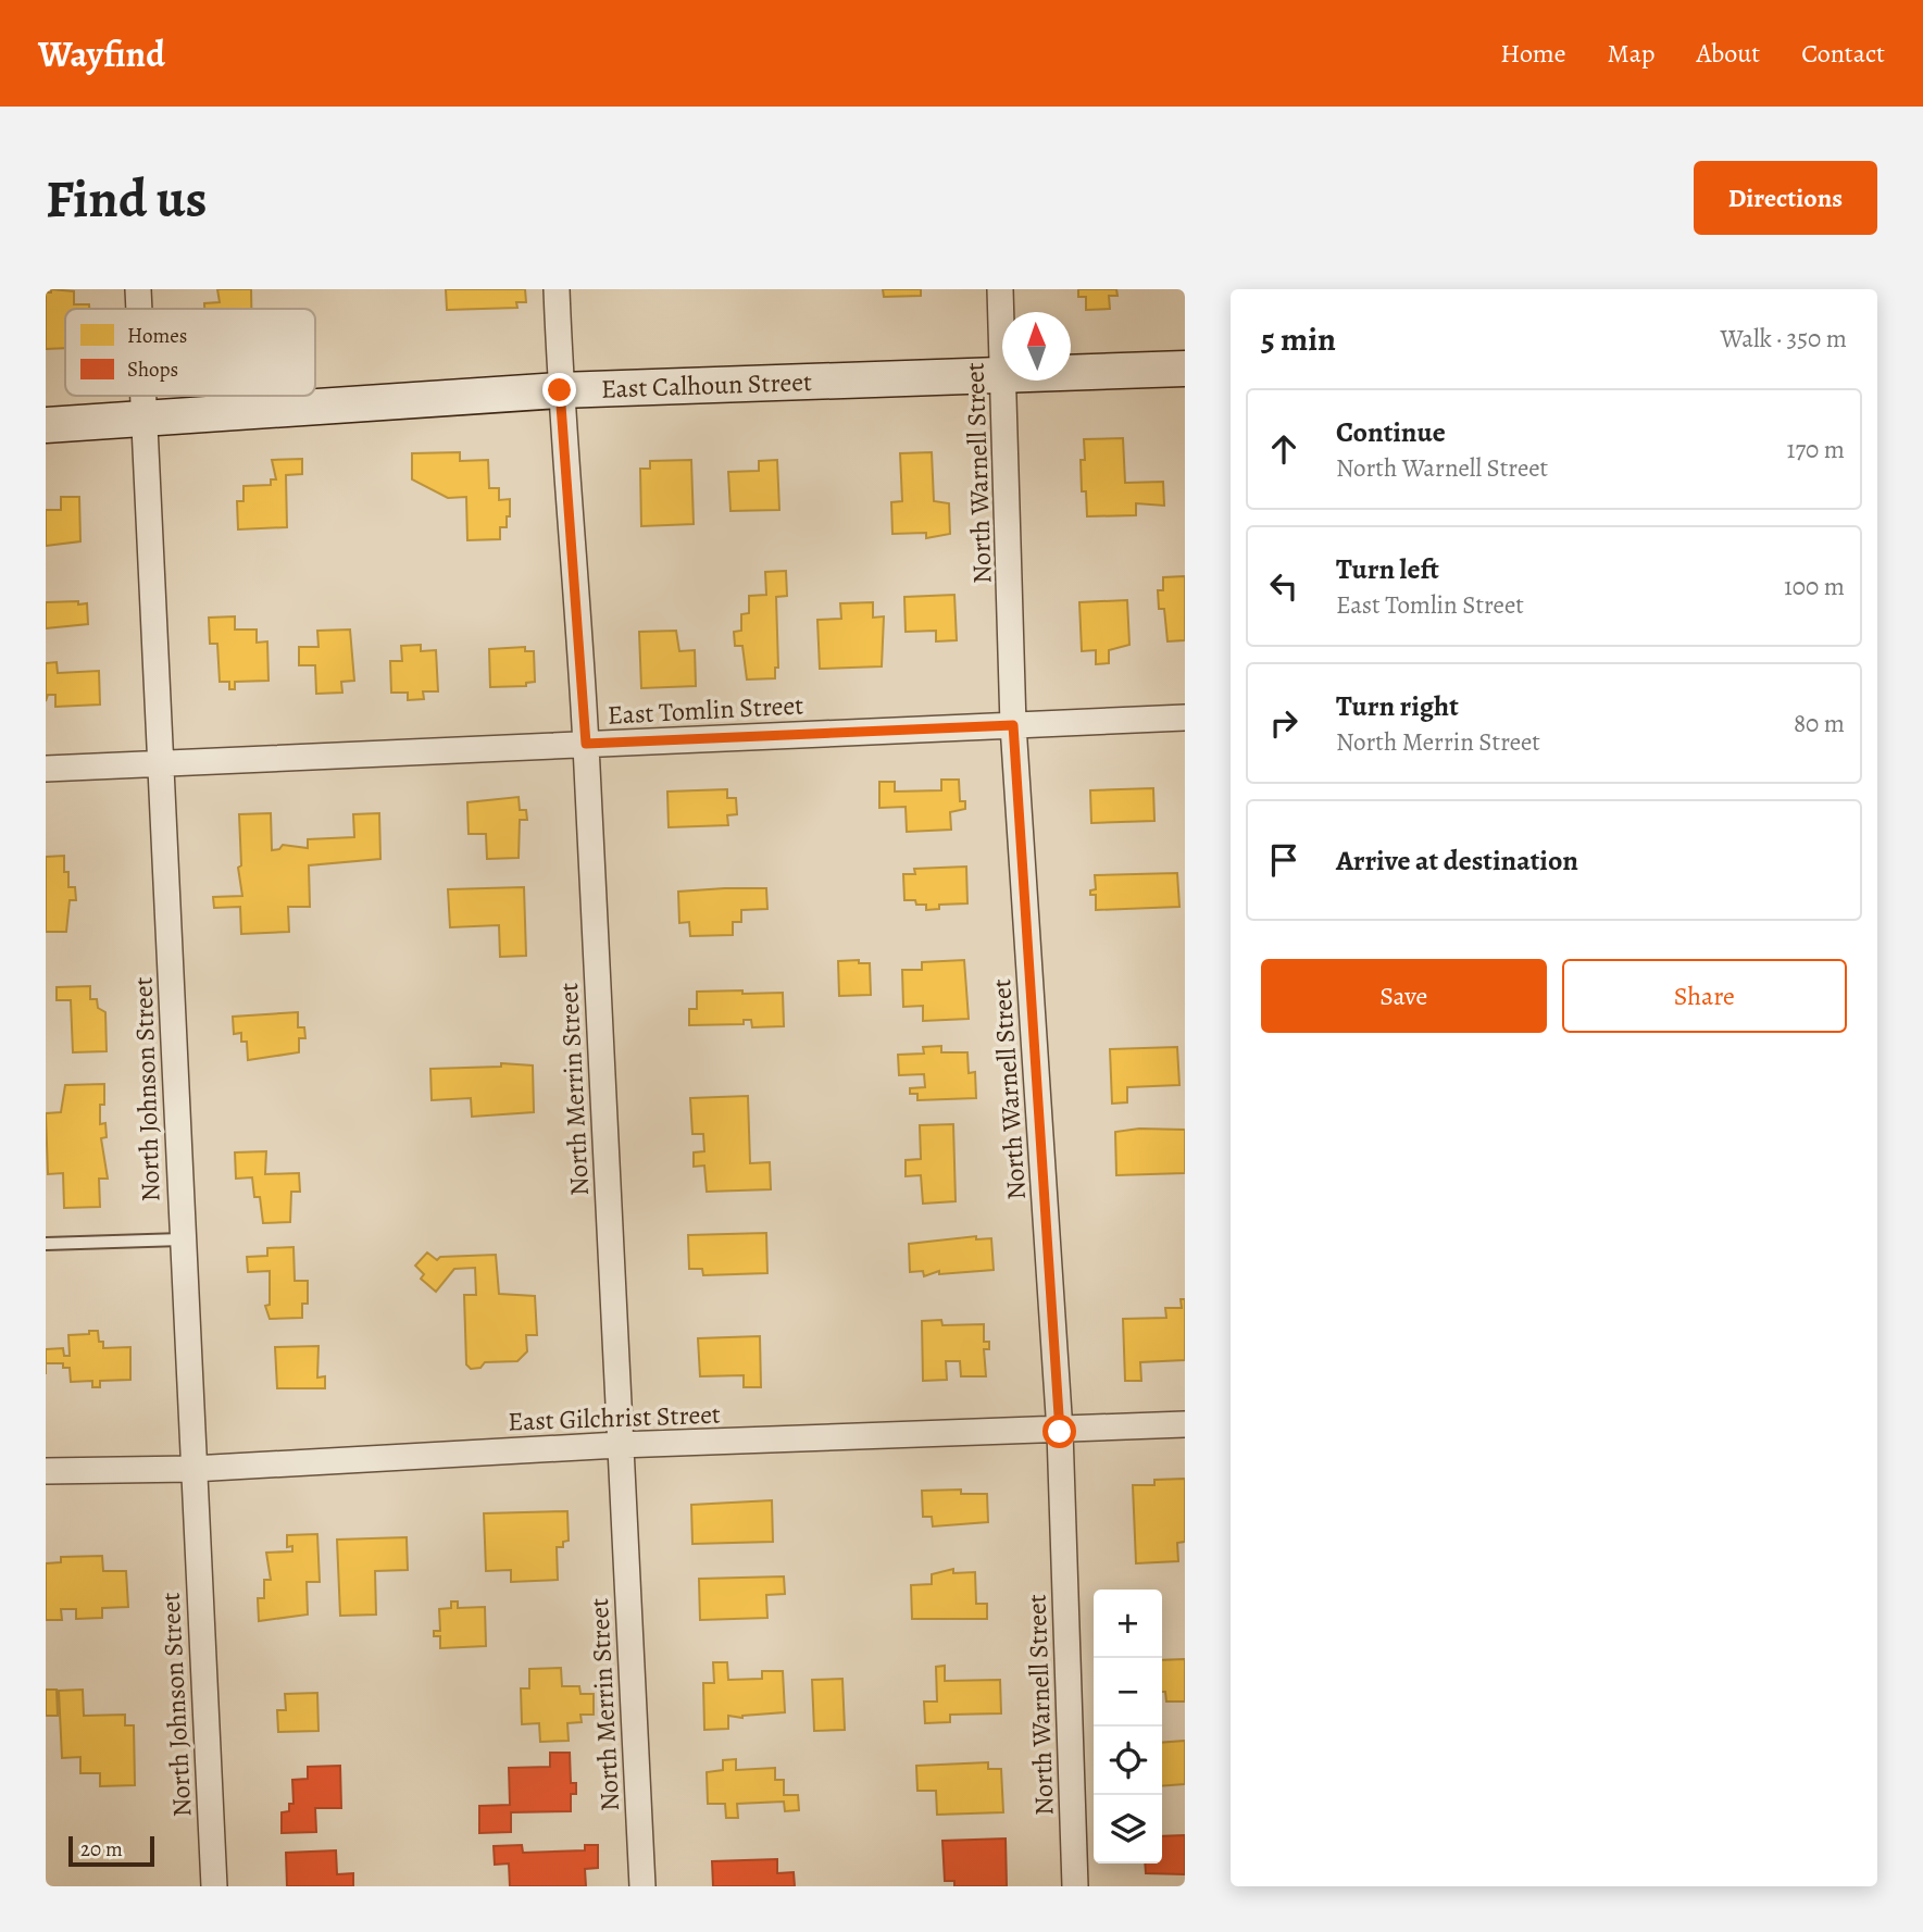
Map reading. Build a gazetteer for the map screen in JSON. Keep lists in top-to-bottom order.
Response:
{
  "streets": {
    "street": [
      "East Calhoun Street",
      "North Warnell Street",
      "East Tomlin Street",
      "North Johnson Street",
      "North Merrin Street",
      "East Gilchrist Street"
    ]
  },
  "crossings": [
    ["East Calhoun Street", "North Johnson Street"],
    ["East Calhoun Street", "North Merrin Street"],
    ["North Warnell Street", "East Tomlin Street"],
    ["North Warnell Street", "East Gilchrist Street"],
    ["East Tomlin Street", "North Johnson Street"],
    ["East Tomlin Street", "North Merrin Street"],
    ["North Johnson Street", "East Gilchrist Street"],
    ["North Merrin Street", "East Gilchrist Street"]
  ],
  "legend": ["Homes", "Shops"],
  "scale_bar": "20 m",
  "north": "top",
  "page": {
    "header": "Wayfind",
    "nav": [
      "Home",
      "Map",
      "About",
      "Contact"
    ],
    "buttons": [
      "Directions",
      ["Save", "Share"]
    ],
    "title": "Find us",
    "heading": ["5 min", "Walk · 350 m"],
    "list": [
      ["Continue", "North Warnell Street", "170 m"],
      ["Turn left", "East Tomlin Street", "100 m"],
      ["Turn right", "North Merrin Street", "80 m"],
      "Arrive at destination"
    ],
    "map_buttons": ["+", "−"],
    "scale": "20 m"
  }
}
